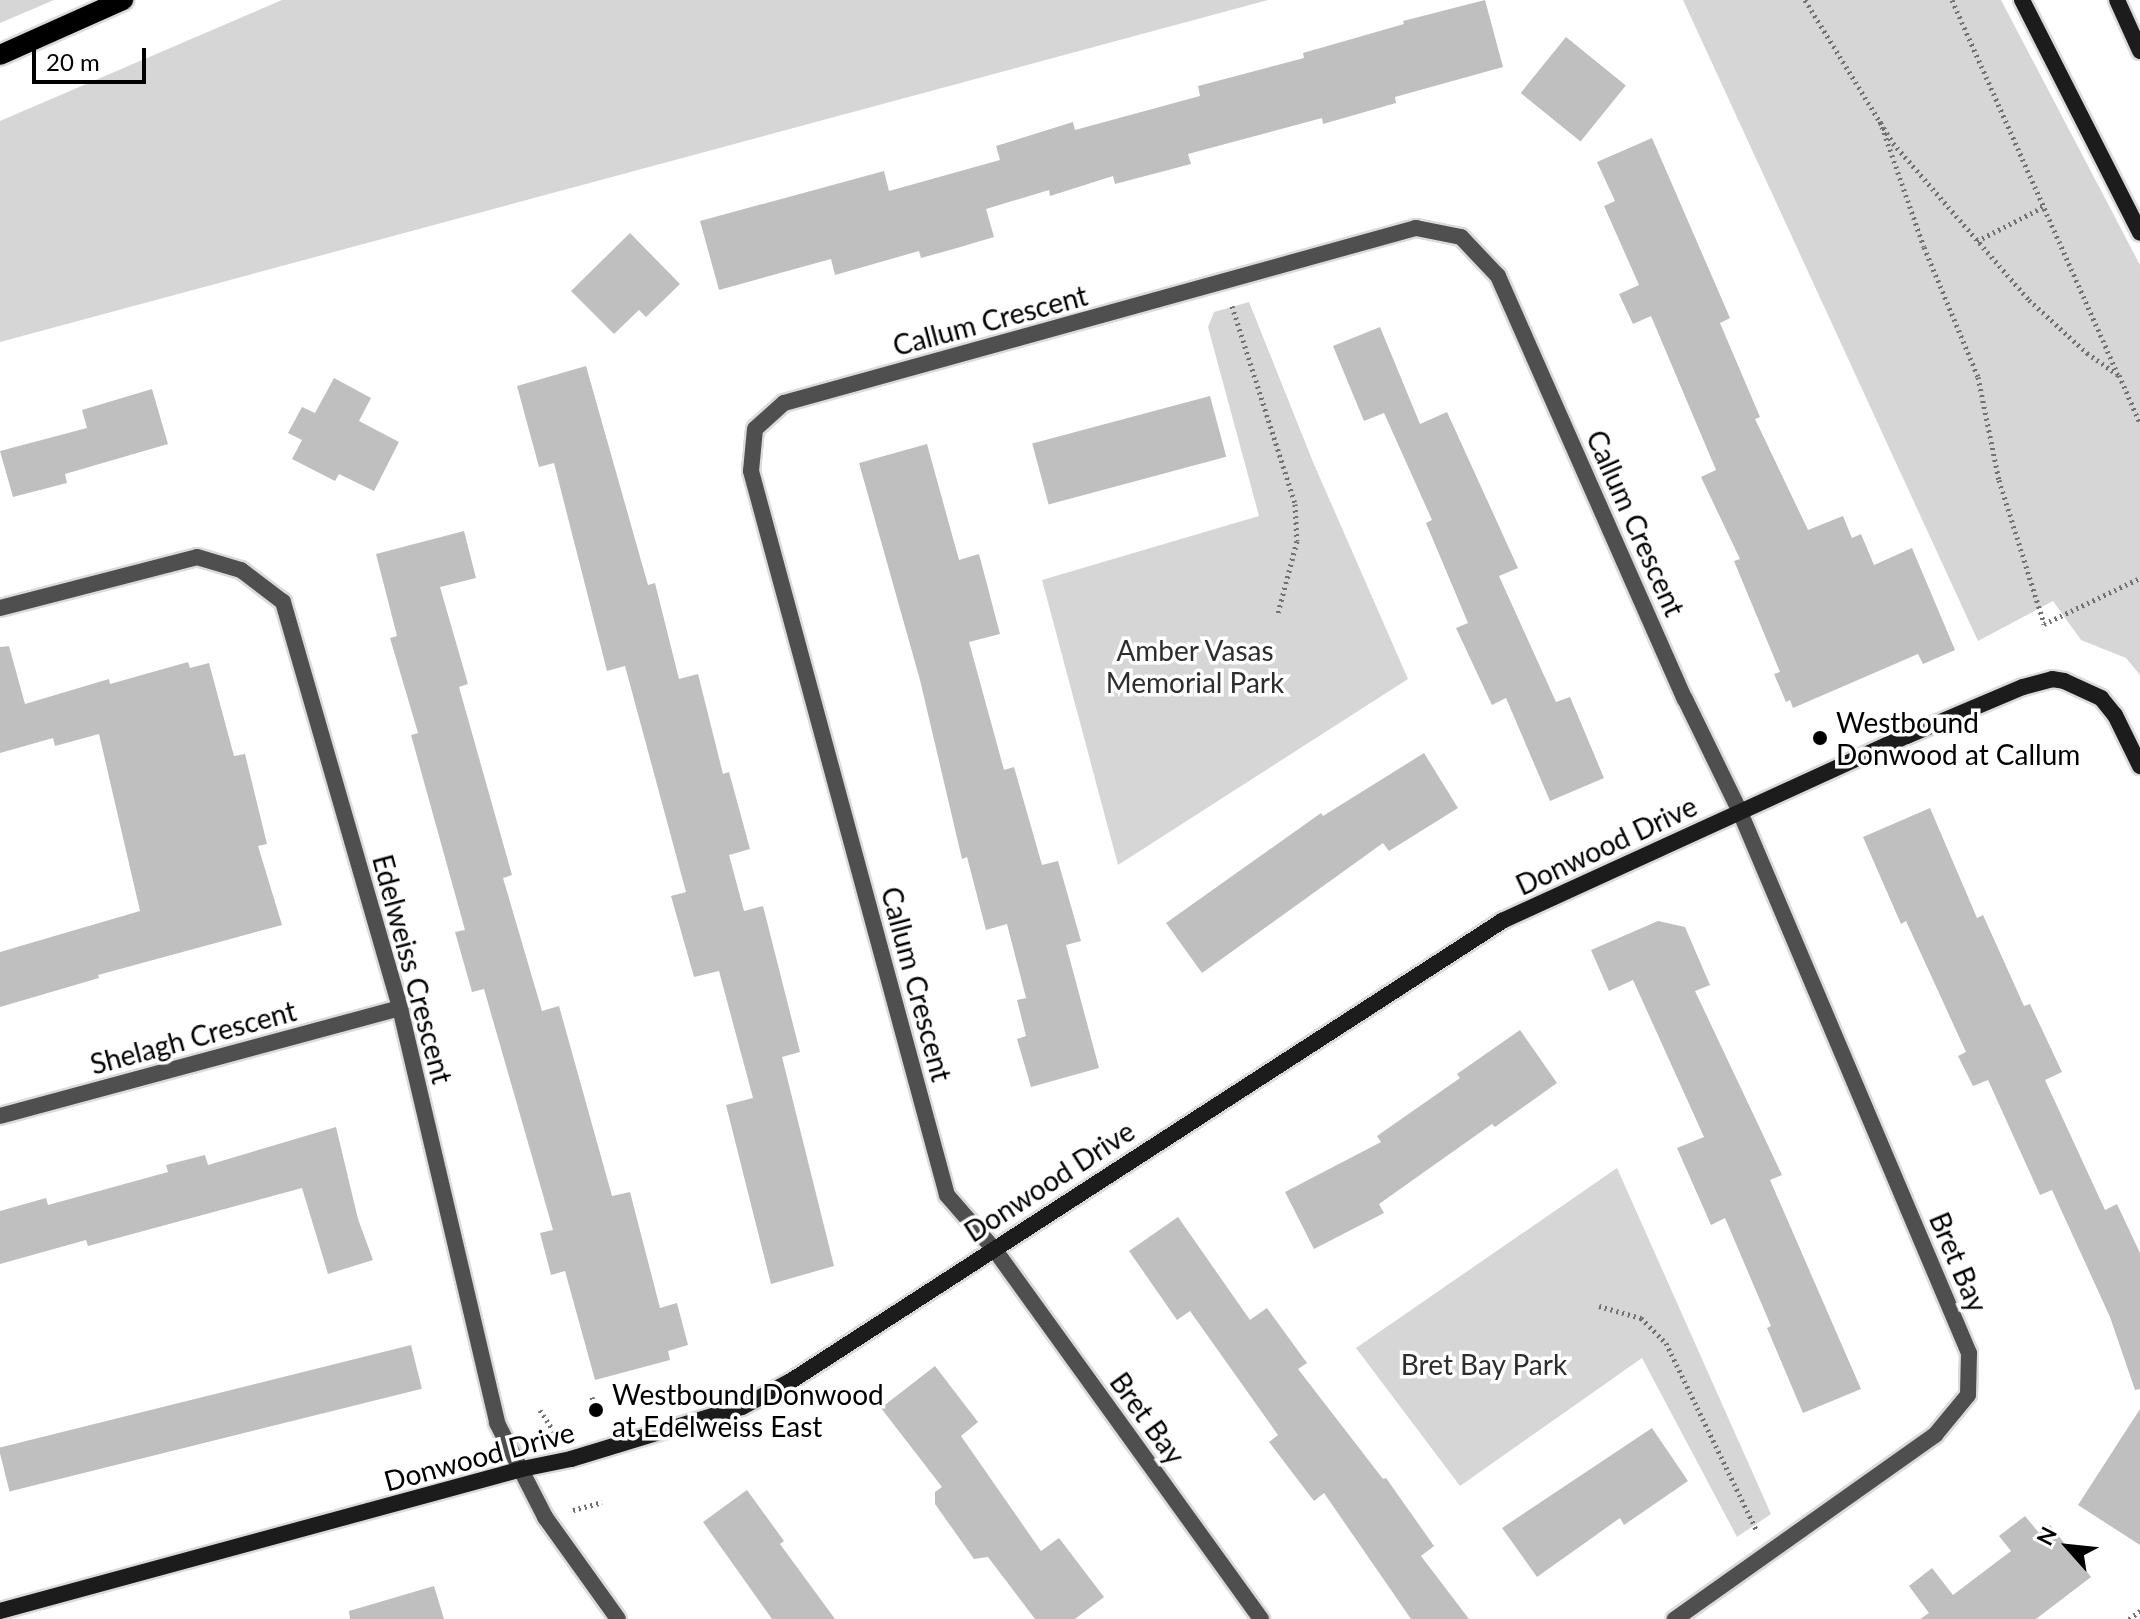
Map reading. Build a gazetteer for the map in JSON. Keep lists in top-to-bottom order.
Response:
{
  "streets": {
    "street": [
      "Callum Crescent",
      "Donwood Drive",
      "Edelweiss Crescent",
      "Shelagh Crescent",
      "Bret Bay"
    ]
  },
  "crossings": [
    ["Callum Crescent", "Donwood Drive"],
    ["Callum Crescent", "Bret Bay"],
    ["Donwood Drive", "Edelweiss Crescent"],
    ["Donwood Drive", "Bret Bay"],
    ["Edelweiss Crescent", "Shelagh Crescent"]
  ],
  "parks": ["Amber Vasas Memorial Park", "Bret Bay Park"],
  "places": ["Westbound Donwood at Callum", "Westbound Donwood at Edelweiss East"],
  "scale_bar": "20 m",
  "north": "top left"
}
